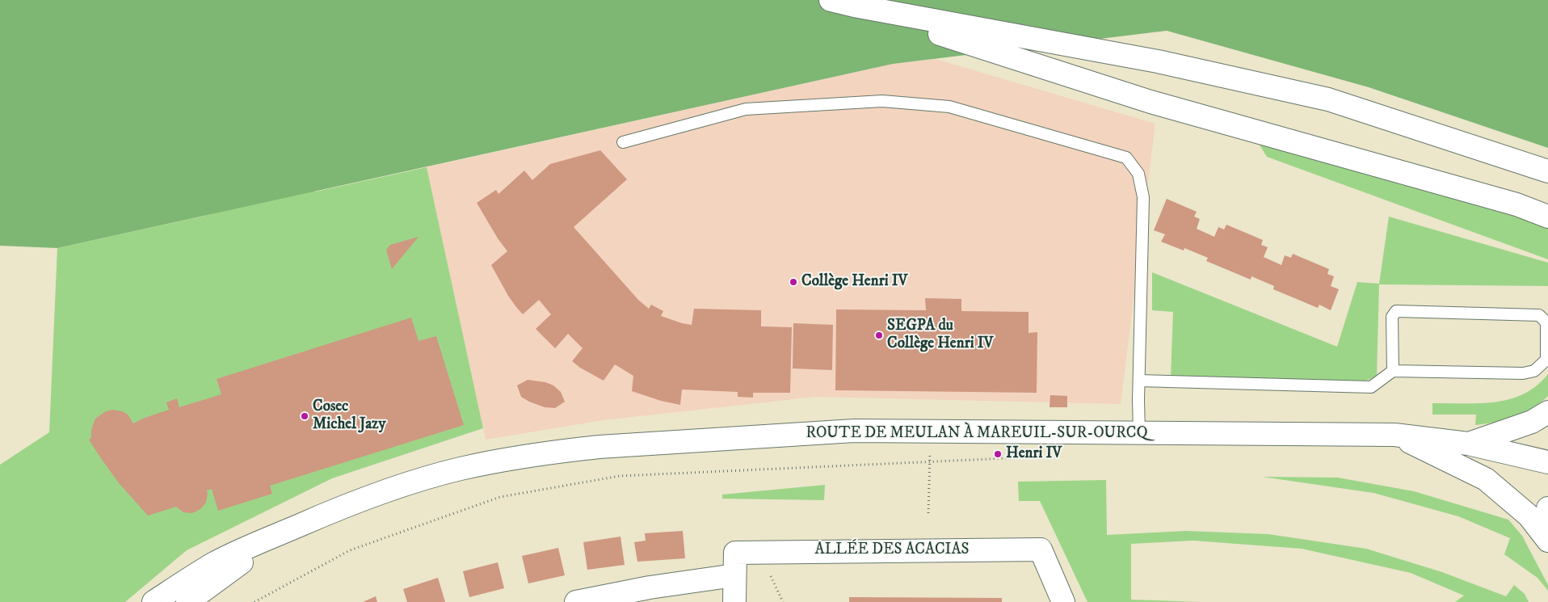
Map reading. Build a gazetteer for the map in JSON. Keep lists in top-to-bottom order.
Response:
{
  "streets": {
    "street": ["ROUTE DE MEULAN À MAREUIL-SUR-OURCQ", "ALLÉE DES ACACIAS"]
  },
  "places": [
    "Collège Henri IV",
    "SEGPA du Collège Henri IV",
    "Cosec Michel Jazy",
    "Henri IV"
  ]
}
